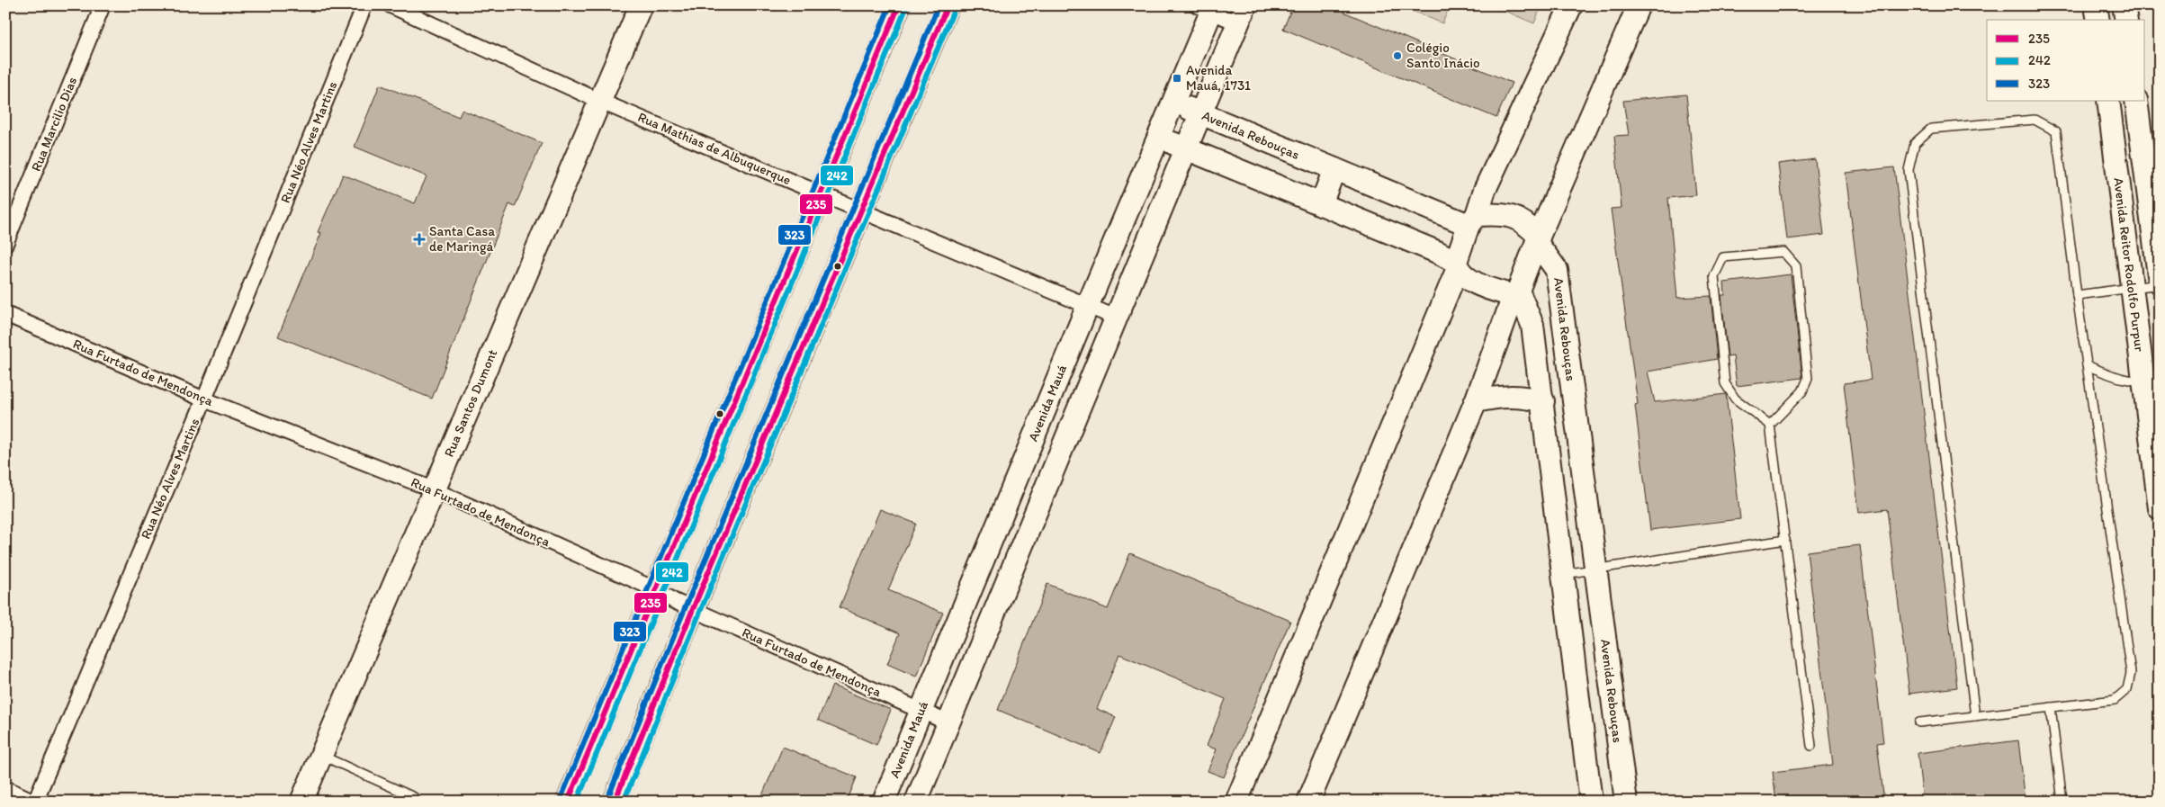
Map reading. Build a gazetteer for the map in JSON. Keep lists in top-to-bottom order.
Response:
{
  "streets": {
    "main road": [
      "Avenida Rebouças",
      "Avenida Reitor Rodolfo Purpur",
      "Rua Santos Dumont",
      "Avenida Mauá"
    ],
    "street": [
      "Rua Marcilio Dias",
      "Rua Néo Alves Martins",
      "Rua Mathias de Albuquerque",
      "Rua Furtado de Mendonça"
    ]
  },
  "crossings": [
    ["Avenida Rebouças", "Avenida Mauá"],
    ["Rua Néo Alves Martins", "Rua Furtado de Mendonça"],
    ["Rua Mathias de Albuquerque", "Rua Santos Dumont"],
    ["Rua Mathias de Albuquerque", "Avenida Mauá"],
    ["Rua Furtado de Mendonça", "Rua Santos Dumont"],
    ["Rua Furtado de Mendonça", "Avenida Mauá"]
  ],
  "places": {
    "other": ["Colégio Santo Inácio"],
    "transit": ["Avenida Mauá, 1731"],
    "health": ["Santa Casa de Maringá"]
  },
  "lines": ["transit line 235", "transit line 323", "transit line 242"],
  "legend": ["235", "242", "323"]
}
